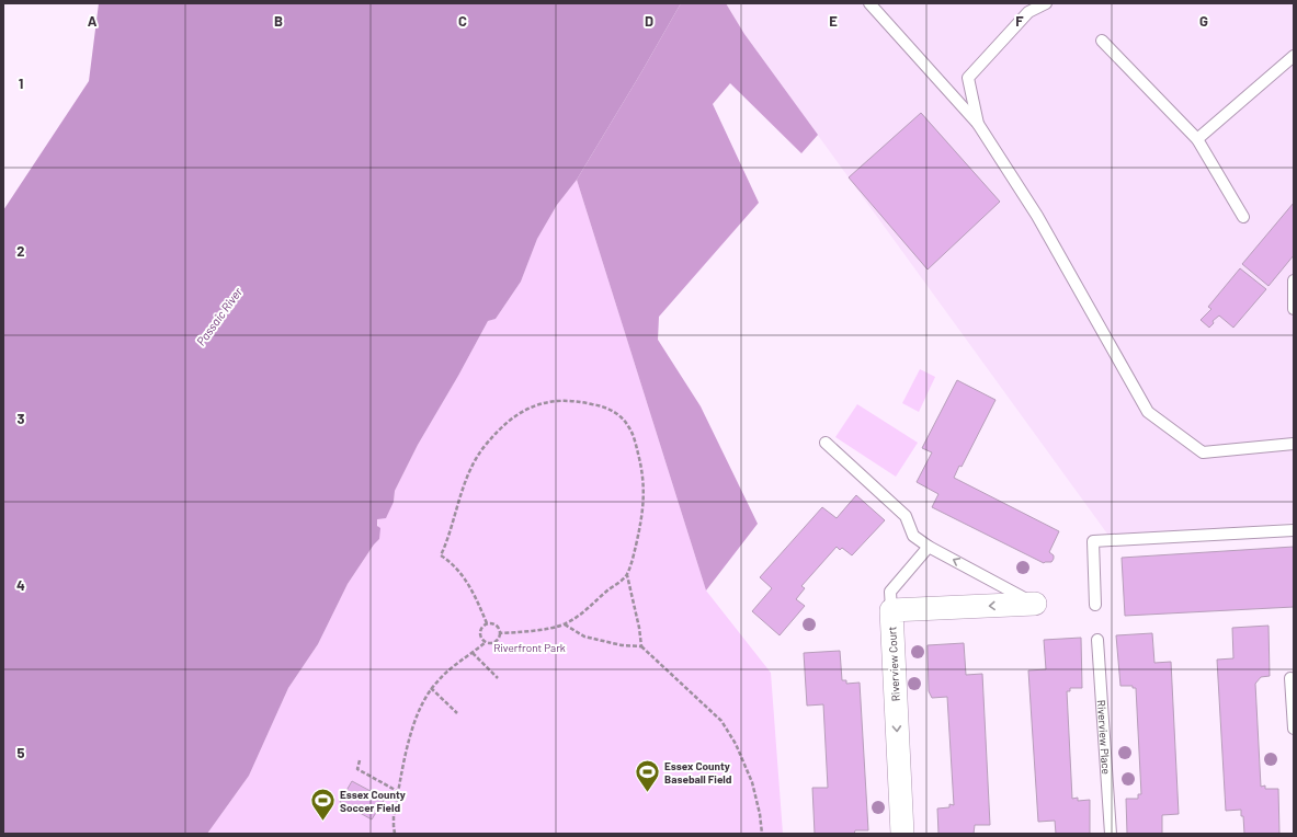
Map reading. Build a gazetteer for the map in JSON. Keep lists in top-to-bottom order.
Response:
{
  "streets": {
    "street": ["Riverview Court"],
    "lane": ["Riverview Place"]
  },
  "water": ["Passaic River"],
  "parks": ["Riverfront Park"],
  "places": {
    "sports": ["Essex County Baseball Field", "Essex County Soccer Field"]
  },
  "grid": {
    "columns": [
      "A",
      "B",
      "C",
      "D",
      "E",
      "F",
      "G"
    ],
    "rows": [
      "1",
      "2",
      "3",
      "4",
      "5"
    ]
  }
}
